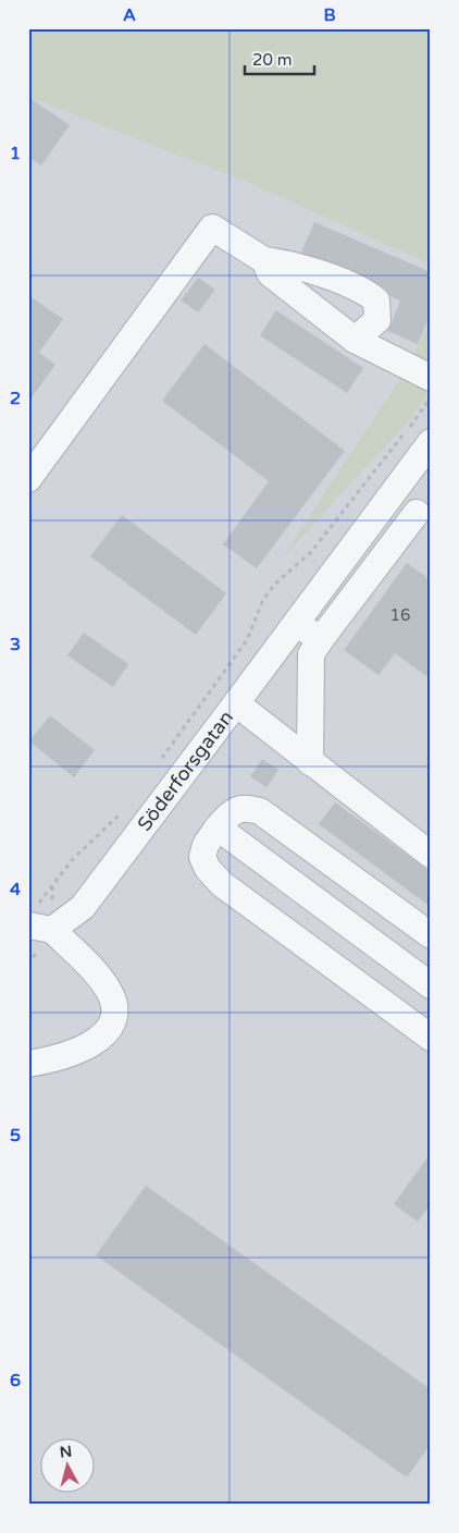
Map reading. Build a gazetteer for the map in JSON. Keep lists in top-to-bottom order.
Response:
{
  "streets": {
    "street": ["Söderforsgatan"]
  },
  "house_numbers": ["16"],
  "scale_bar": "20 m",
  "north": "top",
  "grid": {
    "columns": ["A", "B"],
    "rows": [
      "1",
      "2",
      "3",
      "4",
      "5",
      "6"
    ]
  }
}
